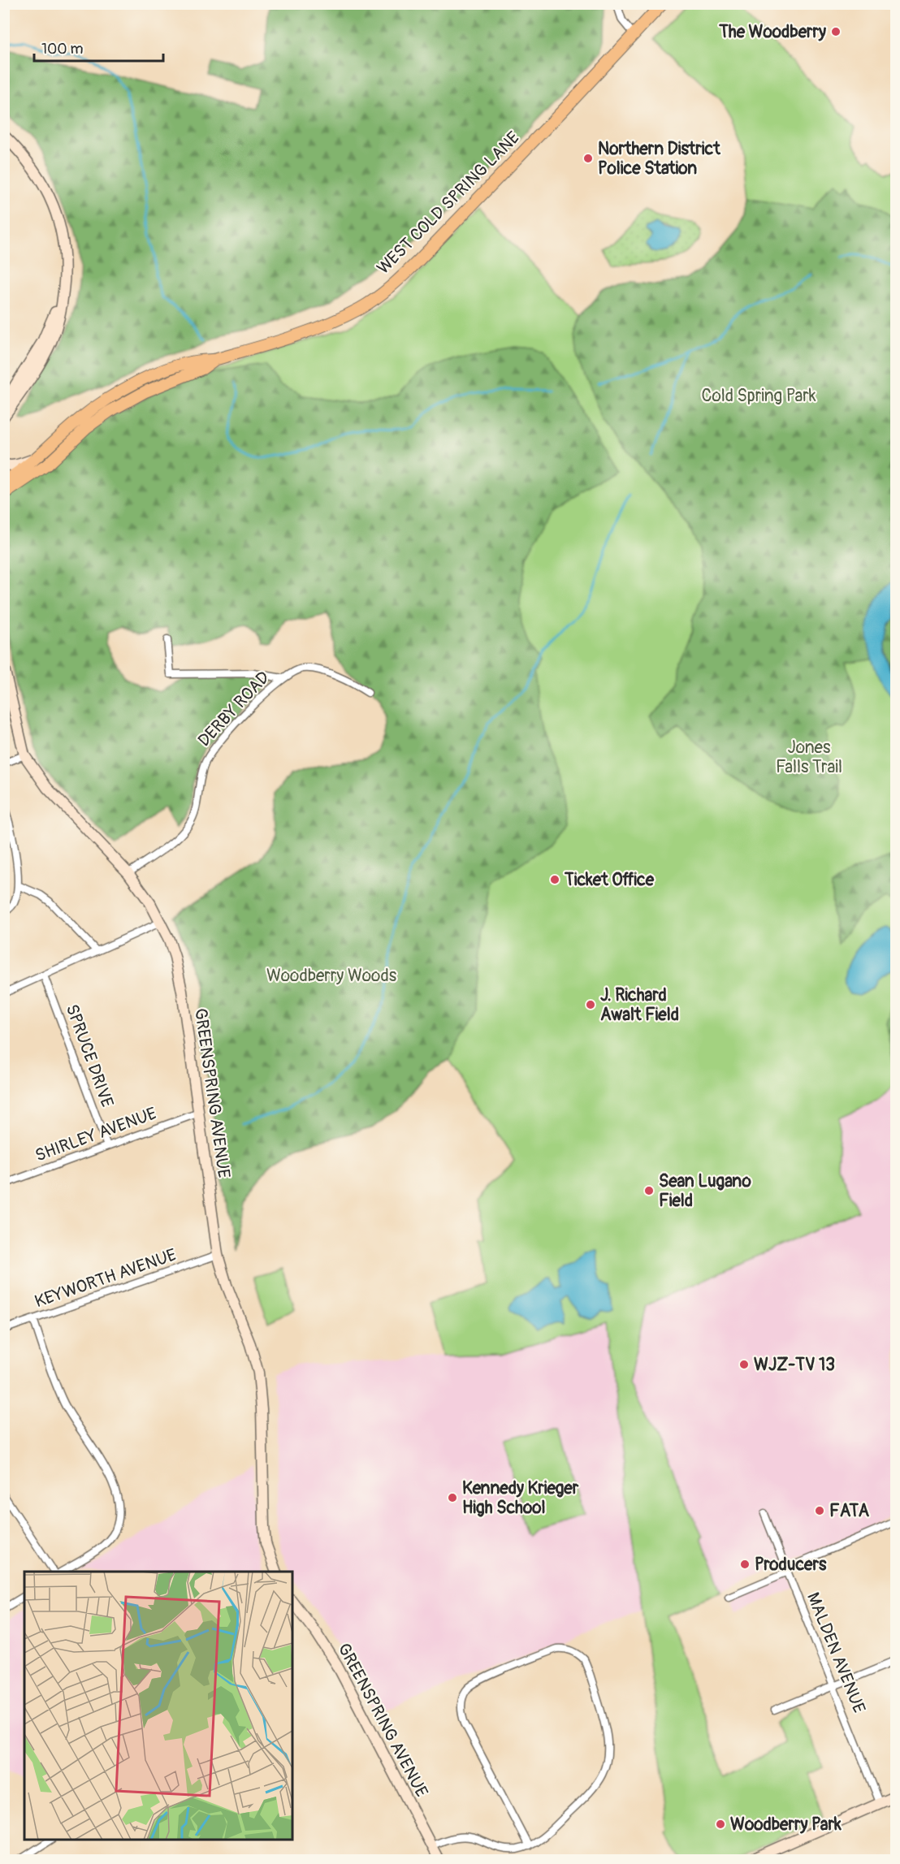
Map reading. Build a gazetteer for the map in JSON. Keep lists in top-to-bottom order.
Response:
{
  "streets": {
    "main road": ["WEST COLD SPRING LANE", "GREENSPRING AVENUE"],
    "street": [
      "DERBY ROAD",
      "SPRUCE DRIVE",
      "SHIRLEY AVENUE",
      "KEYWORTH AVENUE",
      "MALDEN AVENUE"
    ]
  },
  "crossings": [
    ["DERBY ROAD", "GREENSPRING AVENUE"],
    ["SPRUCE DRIVE", "SHIRLEY AVENUE"],
    ["GREENSPRING AVENUE", "SHIRLEY AVENUE"],
    ["GREENSPRING AVENUE", "KEYWORTH AVENUE"]
  ],
  "parks": ["Cold Spring Park", "Jones Falls Trail", "Woodberry Woods"],
  "places": [
    "The Woodberry",
    "Northern District Police Station",
    "Ticket Office",
    "J. Richard Awalt Field",
    "Sean Lugano Field",
    "WJZ-TV 13",
    "Kennedy Krieger High School",
    "FATA",
    "Producers",
    "Woodberry Park"
  ],
  "scale_bar": "100 m"
}
